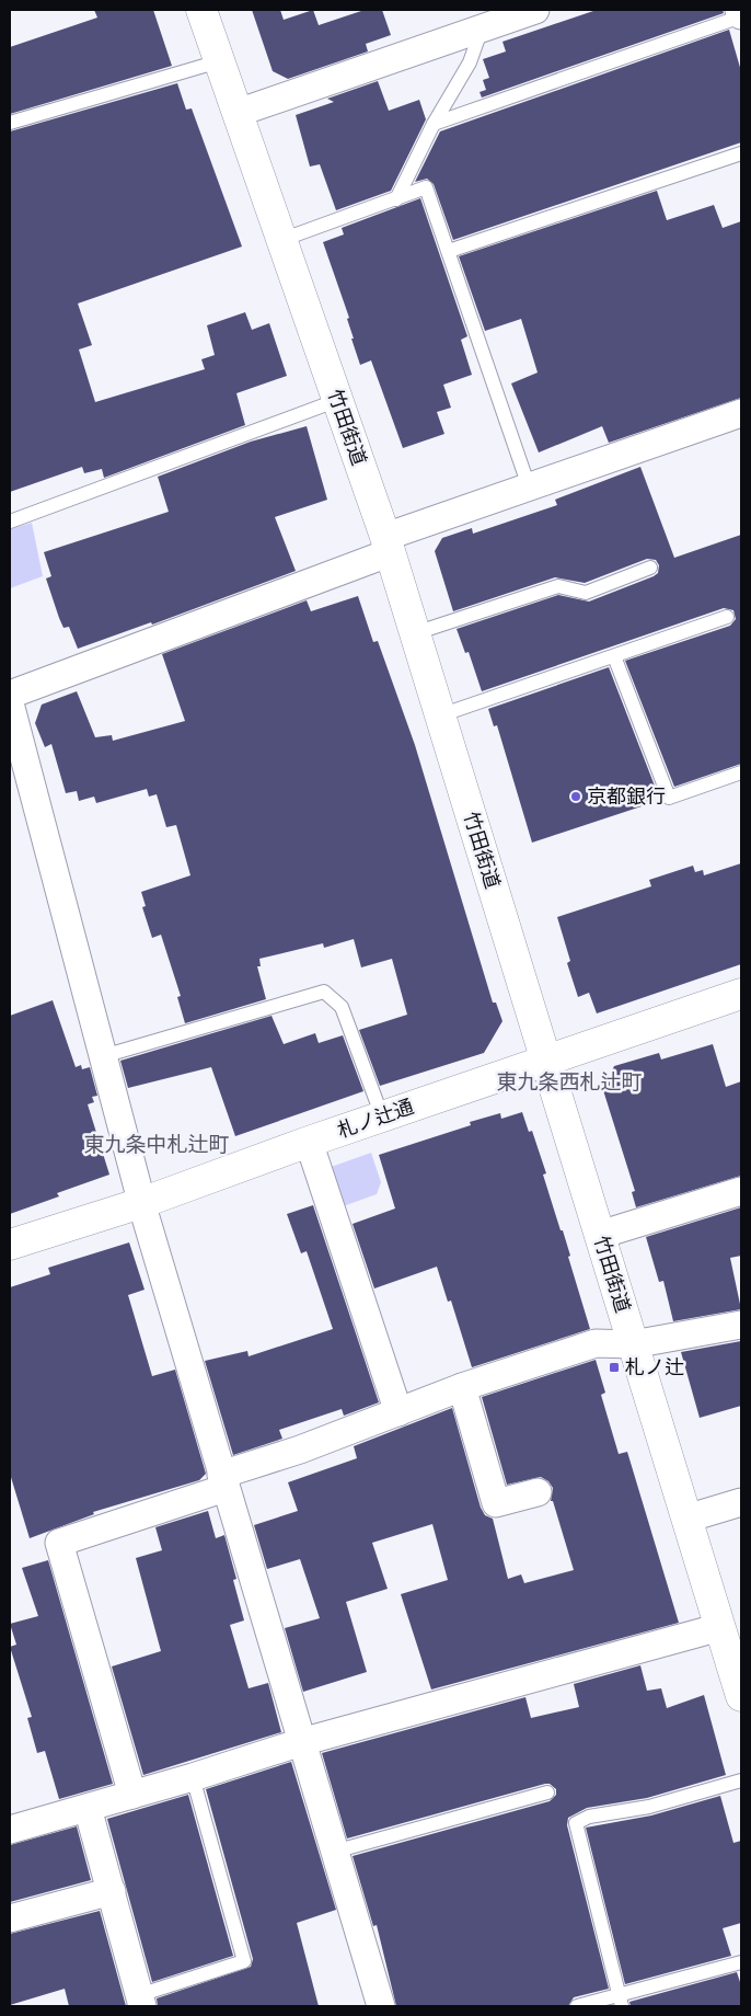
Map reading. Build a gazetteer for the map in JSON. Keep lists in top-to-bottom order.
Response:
{
  "streets": {
    "main road": ["竹田街道", "札ノ辻通"]
  },
  "crossings": [
    ["竹田街道", "札ノ辻通"]
  ],
  "districts": ["東九条西札辻町", "東九条中札辻町"],
  "places": {
    "other": ["京都銀行"],
    "transit": ["札ノ辻"]
  }
}
